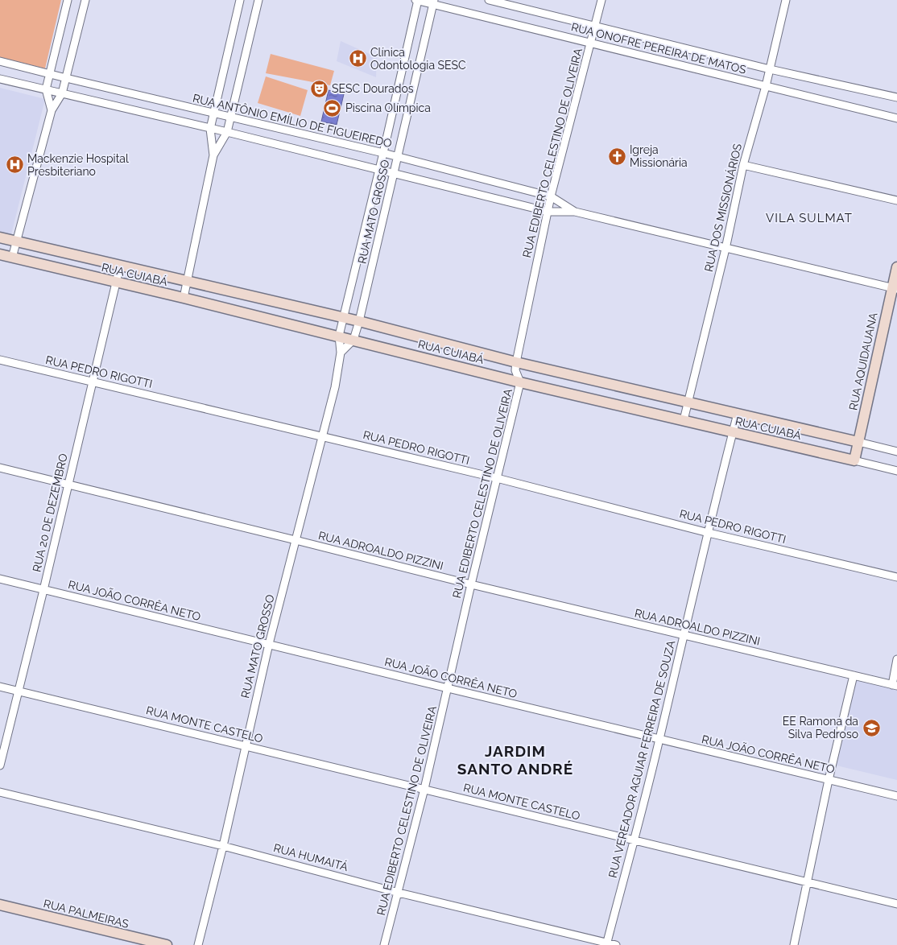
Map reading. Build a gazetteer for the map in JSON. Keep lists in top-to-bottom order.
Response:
{
  "streets": {
    "street": [
      "RUA ONOFRE PEREIRA DE MATOS",
      "RUA ANTÔNIO EMÍLIO DE FIGUEIREDO",
      "RUA EDIBERTO CELESTINO DE OLIVEIRA",
      "RUA DOS MISSIONÁRIOS",
      "RUA MATO GROSSO",
      "RUA CUIABÁ",
      "RUA AQUIDAUANA",
      "RUA PEDRO RIGOTTI",
      "RUA 20 DE DEZEMBRO",
      "RUA ADROALDO PIZZINI",
      "RUA JOÃO CORRÊA NETO",
      "RUA MONTE CASTELO",
      "RUA VEREADOR AGUIAR FERREIRA DE SOUZA",
      "RUA HUMAITÁ",
      "RUA PALMEIRAS"
    ]
  },
  "crossings": [
    ["RUA ONOFRE PEREIRA DE MATOS", "RUA EDIBERTO CELESTINO DE OLIVEIRA"],
    ["RUA ONOFRE PEREIRA DE MATOS", "RUA DOS MISSIONÁRIOS"],
    ["RUA ONOFRE PEREIRA DE MATOS", "RUA MATO GROSSO"],
    ["RUA ANTÔNIO EMÍLIO DE FIGUEIREDO", "RUA EDIBERTO CELESTINO DE OLIVEIRA"],
    ["RUA ANTÔNIO EMÍLIO DE FIGUEIREDO", "RUA DOS MISSIONÁRIOS"],
    ["RUA ANTÔNIO EMÍLIO DE FIGUEIREDO", "RUA MATO GROSSO"],
    ["RUA ANTÔNIO EMÍLIO DE FIGUEIREDO", "RUA AQUIDAUANA"],
    ["RUA EDIBERTO CELESTINO DE OLIVEIRA", "RUA CUIABÁ"],
    ["RUA EDIBERTO CELESTINO DE OLIVEIRA", "RUA PEDRO RIGOTTI"],
    ["RUA EDIBERTO CELESTINO DE OLIVEIRA", "RUA ADROALDO PIZZINI"],
    ["RUA EDIBERTO CELESTINO DE OLIVEIRA", "RUA JOÃO CORRÊA NETO"],
    ["RUA EDIBERTO CELESTINO DE OLIVEIRA", "RUA MONTE CASTELO"],
    ["RUA EDIBERTO CELESTINO DE OLIVEIRA", "RUA HUMAITÁ"],
    ["RUA DOS MISSIONÁRIOS", "RUA CUIABÁ"],
    ["RUA MATO GROSSO", "RUA CUIABÁ"],
    ["RUA MATO GROSSO", "RUA PEDRO RIGOTTI"],
    ["RUA MATO GROSSO", "RUA ADROALDO PIZZINI"],
    ["RUA MATO GROSSO", "RUA JOÃO CORRÊA NETO"],
    ["RUA MATO GROSSO", "RUA MONTE CASTELO"],
    ["RUA MATO GROSSO", "RUA HUMAITÁ"],
    ["RUA CUIABÁ", "RUA AQUIDAUANA"],
    ["RUA CUIABÁ", "RUA 20 DE DEZEMBRO"],
    ["RUA CUIABÁ", "RUA VEREADOR AGUIAR FERREIRA DE SOUZA"],
    ["RUA PEDRO RIGOTTI", "RUA 20 DE DEZEMBRO"],
    ["RUA PEDRO RIGOTTI", "RUA VEREADOR AGUIAR FERREIRA DE SOUZA"],
    ["RUA 20 DE DEZEMBRO", "RUA ADROALDO PIZZINI"],
    ["RUA 20 DE DEZEMBRO", "RUA JOÃO CORRÊA NETO"],
    ["RUA 20 DE DEZEMBRO", "RUA MONTE CASTELO"],
    ["RUA ADROALDO PIZZINI", "RUA VEREADOR AGUIAR FERREIRA DE SOUZA"],
    ["RUA JOÃO CORRÊA NETO", "RUA VEREADOR AGUIAR FERREIRA DE SOUZA"],
    ["RUA MONTE CASTELO", "RUA VEREADOR AGUIAR FERREIRA DE SOUZA"],
    ["RUA VEREADOR AGUIAR FERREIRA DE SOUZA", "RUA HUMAITÁ"]
  ],
  "districts": ["VILA SULMAT", "JARDIM SANTO ANDRÉ"],
  "places": {
    "hospital": ["Clínica Odontologia SESC", "Mackenzie Hospital Presbiteriano"],
    "theatre": ["SESC Dourados"],
    "sports": ["Piscina Olímpica"],
    "church": ["Igreja Missionária"],
    "school or university": ["EE Ramona da Silva Pedroso"]
  }
}
